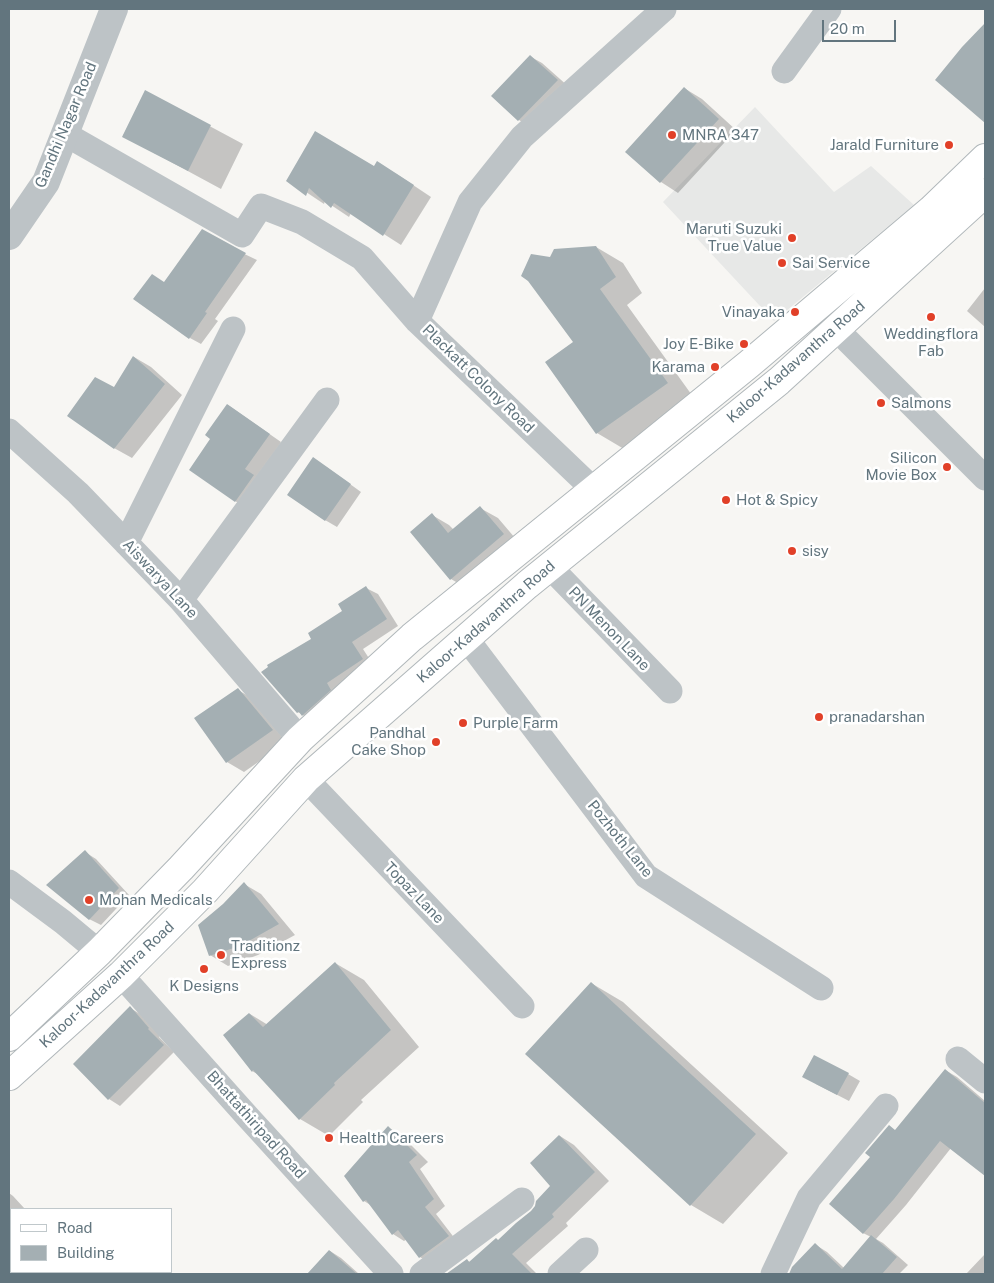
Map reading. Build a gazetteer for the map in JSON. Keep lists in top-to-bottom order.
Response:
{
  "streets": {
    "main road": ["Kaloor-Kadavanthra Road"],
    "street": [
      "Gandhi Nagar Road",
      "Plackatt Colony Road",
      "Aiswarya Lane",
      "PN Menon Lane",
      "Pozhoth Lane",
      "Topaz Lane",
      "Bhattathiripad Road"
    ]
  },
  "crossings": [
    ["Kaloor-Kadavanthra Road", "Plackatt Colony Road"],
    ["Kaloor-Kadavanthra Road", "Aiswarya Lane"],
    ["Kaloor-Kadavanthra Road", "PN Menon Lane"],
    ["Kaloor-Kadavanthra Road", "Pozhoth Lane"],
    ["Kaloor-Kadavanthra Road", "Topaz Lane"],
    ["Kaloor-Kadavanthra Road", "Bhattathiripad Road"]
  ],
  "places": [
    "MNRA 347",
    "Jarald Furniture",
    "Maruti Suzuki True Value",
    "Sai Service",
    "Vinayaka",
    "Weddingflora Fab",
    "Joy E-Bike",
    "Karama",
    "Salmons",
    "Silicon Movie Box",
    "Hot & Spicy",
    "sisy",
    "pranadarshan",
    "Purple Farm",
    "Pandhal Cake Shop",
    "Mohan Medicals",
    "Traditionz Express",
    "K Designs",
    "Health Careers"
  ],
  "legend": ["Road", "Building"],
  "scale_bar": "20 m"
}
